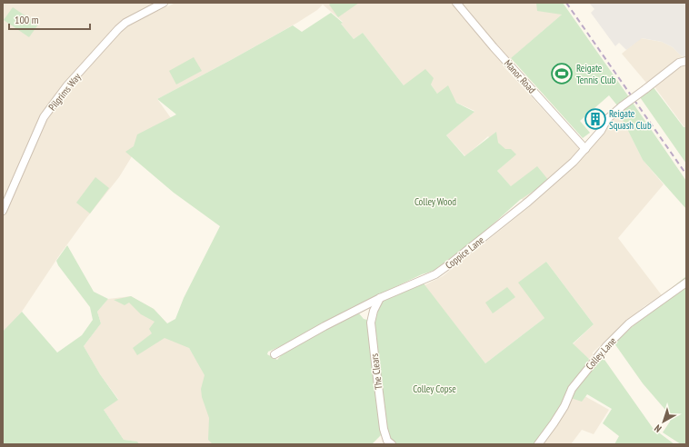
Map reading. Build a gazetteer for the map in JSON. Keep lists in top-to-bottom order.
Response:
{
  "streets": {
    "street": [
      "Manor Road",
      "Pilgrims Way",
      "Coppice Lane",
      "Colley Lane",
      "The Clears"
    ]
  },
  "crossings": [
    ["Manor Road", "Coppice Lane"],
    ["Coppice Lane", "The Clears"]
  ],
  "parks": ["Colley Wood", "Colley Copse"],
  "places": {
    "sports": ["Reigate Tennis Club"],
    "building": ["Reigate Squash Club"]
  },
  "scale_bar": "100 m",
  "north": "bottom left"
}
